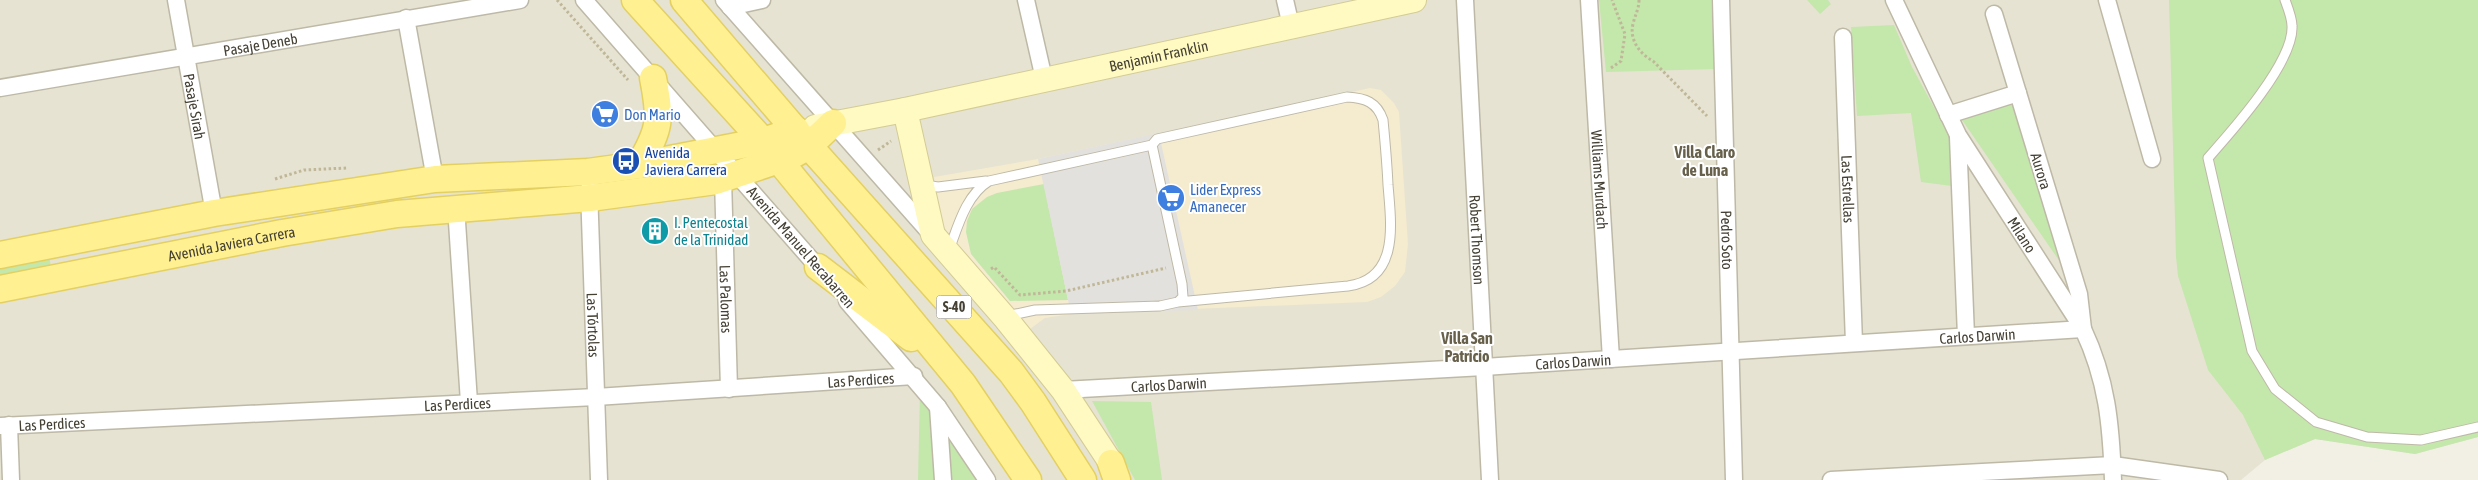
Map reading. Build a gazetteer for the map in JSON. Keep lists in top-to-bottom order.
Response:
{
  "streets": {
    "main road": ["Avenida Javiera Carrera", "S-40"],
    "street": [
      "Pasaje Deneb",
      "Benjamín Franklin",
      "Pasaje Sirah",
      "Aurora",
      "Williams Murdach",
      "Las Estrellas",
      "Milano",
      "Robert Thomson",
      "Pedro Soto",
      "Avenida Manuel Recabarren",
      "Las Palomas",
      "Las Tórtolas",
      "Carlos Darwin",
      "Las Perdices"
    ]
  },
  "crossings": [
    ["Pasaje Deneb", "Pasaje Sirah"],
    ["Benjamín Franklin", "Avenida Javiera Carrera"],
    ["Pasaje Sirah", "Avenida Javiera Carrera"],
    ["Aurora", "Milano"],
    ["Aurora", "Carlos Darwin"],
    ["Williams Murdach", "Carlos Darwin"],
    ["Las Estrellas", "Carlos Darwin"],
    ["Milano", "Carlos Darwin"],
    ["Robert Thomson", "Carlos Darwin"],
    ["Pedro Soto", "Carlos Darwin"],
    ["Avenida Javiera Carrera", "Avenida Manuel Recabarren"],
    ["Avenida Javiera Carrera", "Las Palomas"],
    ["Avenida Javiera Carrera", "S-40"],
    ["Avenida Javiera Carrera", "Las Tórtolas"],
    ["Avenida Manuel Recabarren", "Las Palomas"],
    ["Avenida Manuel Recabarren", "Las Perdices"],
    ["Las Palomas", "Las Perdices"],
    ["Las Tórtolas", "Las Perdices"]
  ],
  "districts": ["Villa Claro de Luna", "Villa San Patricio"],
  "places": {
    "supermarket": ["Don Mario", "Lider Express Amanecer"],
    "bus stop": ["Avenida Javiera Carrera"],
    "building": ["I. Pentecostal de la Trinidad"]
  }
}
